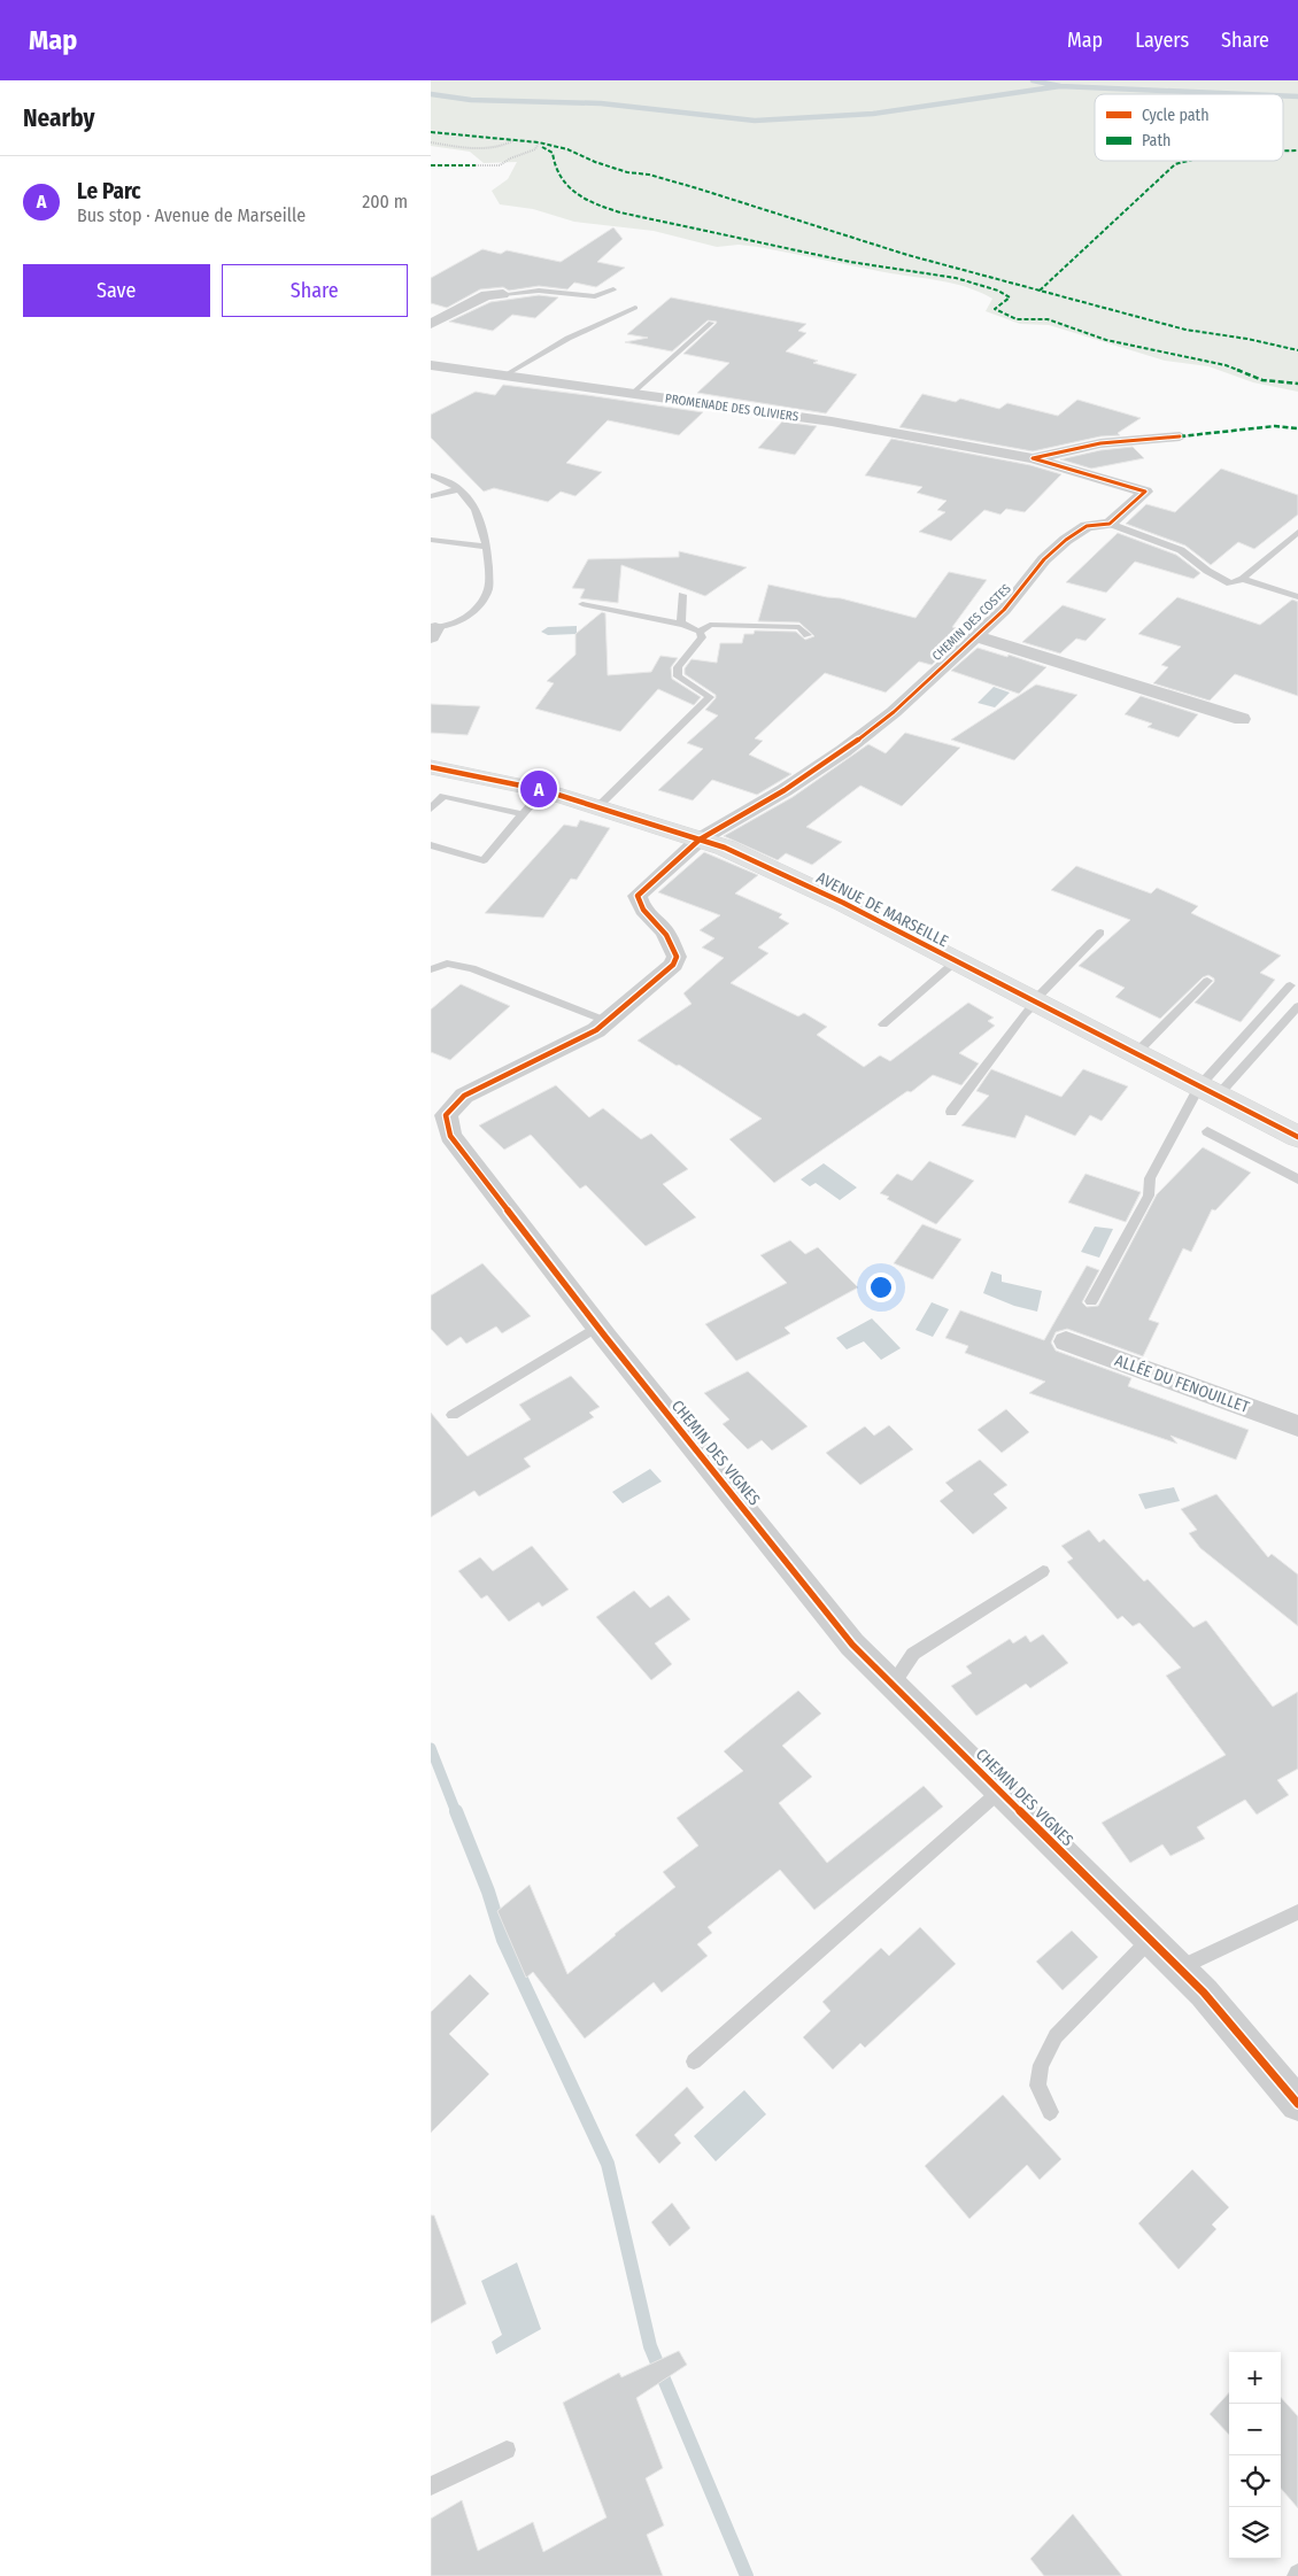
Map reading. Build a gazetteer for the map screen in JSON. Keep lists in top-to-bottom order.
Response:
{
  "streets": {
    "street": [
      "PROMENADE DES OLIVIERS",
      "CHEMIN DES COSTES",
      "AVENUE DE MARSEILLE",
      "ALLÉE DU FENOUILLET",
      "CHEMIN DES VIGNES"
    ]
  },
  "crossings": [
    ["CHEMIN DES COSTES", "AVENUE DE MARSEILLE"],
    ["CHEMIN DES COSTES", "CHEMIN DES VIGNES"],
    ["AVENUE DE MARSEILLE", "CHEMIN DES VIGNES"]
  ],
  "legend": ["Cycle path", "Path"],
  "page": {
    "header": "Map",
    "nav": ["Map", "Layers", "Share"],
    "heading": "Nearby",
    "list": [
      {
        "mark": "A",
        "name": "Le Parc",
        "note": "Bus stop · Avenue de Marseille",
        "value": "200 m"
      }
    ],
    "buttons": ["Save", "Share"],
    "pins": "A",
    "map_buttons": ["+", "−"]
  }
}
